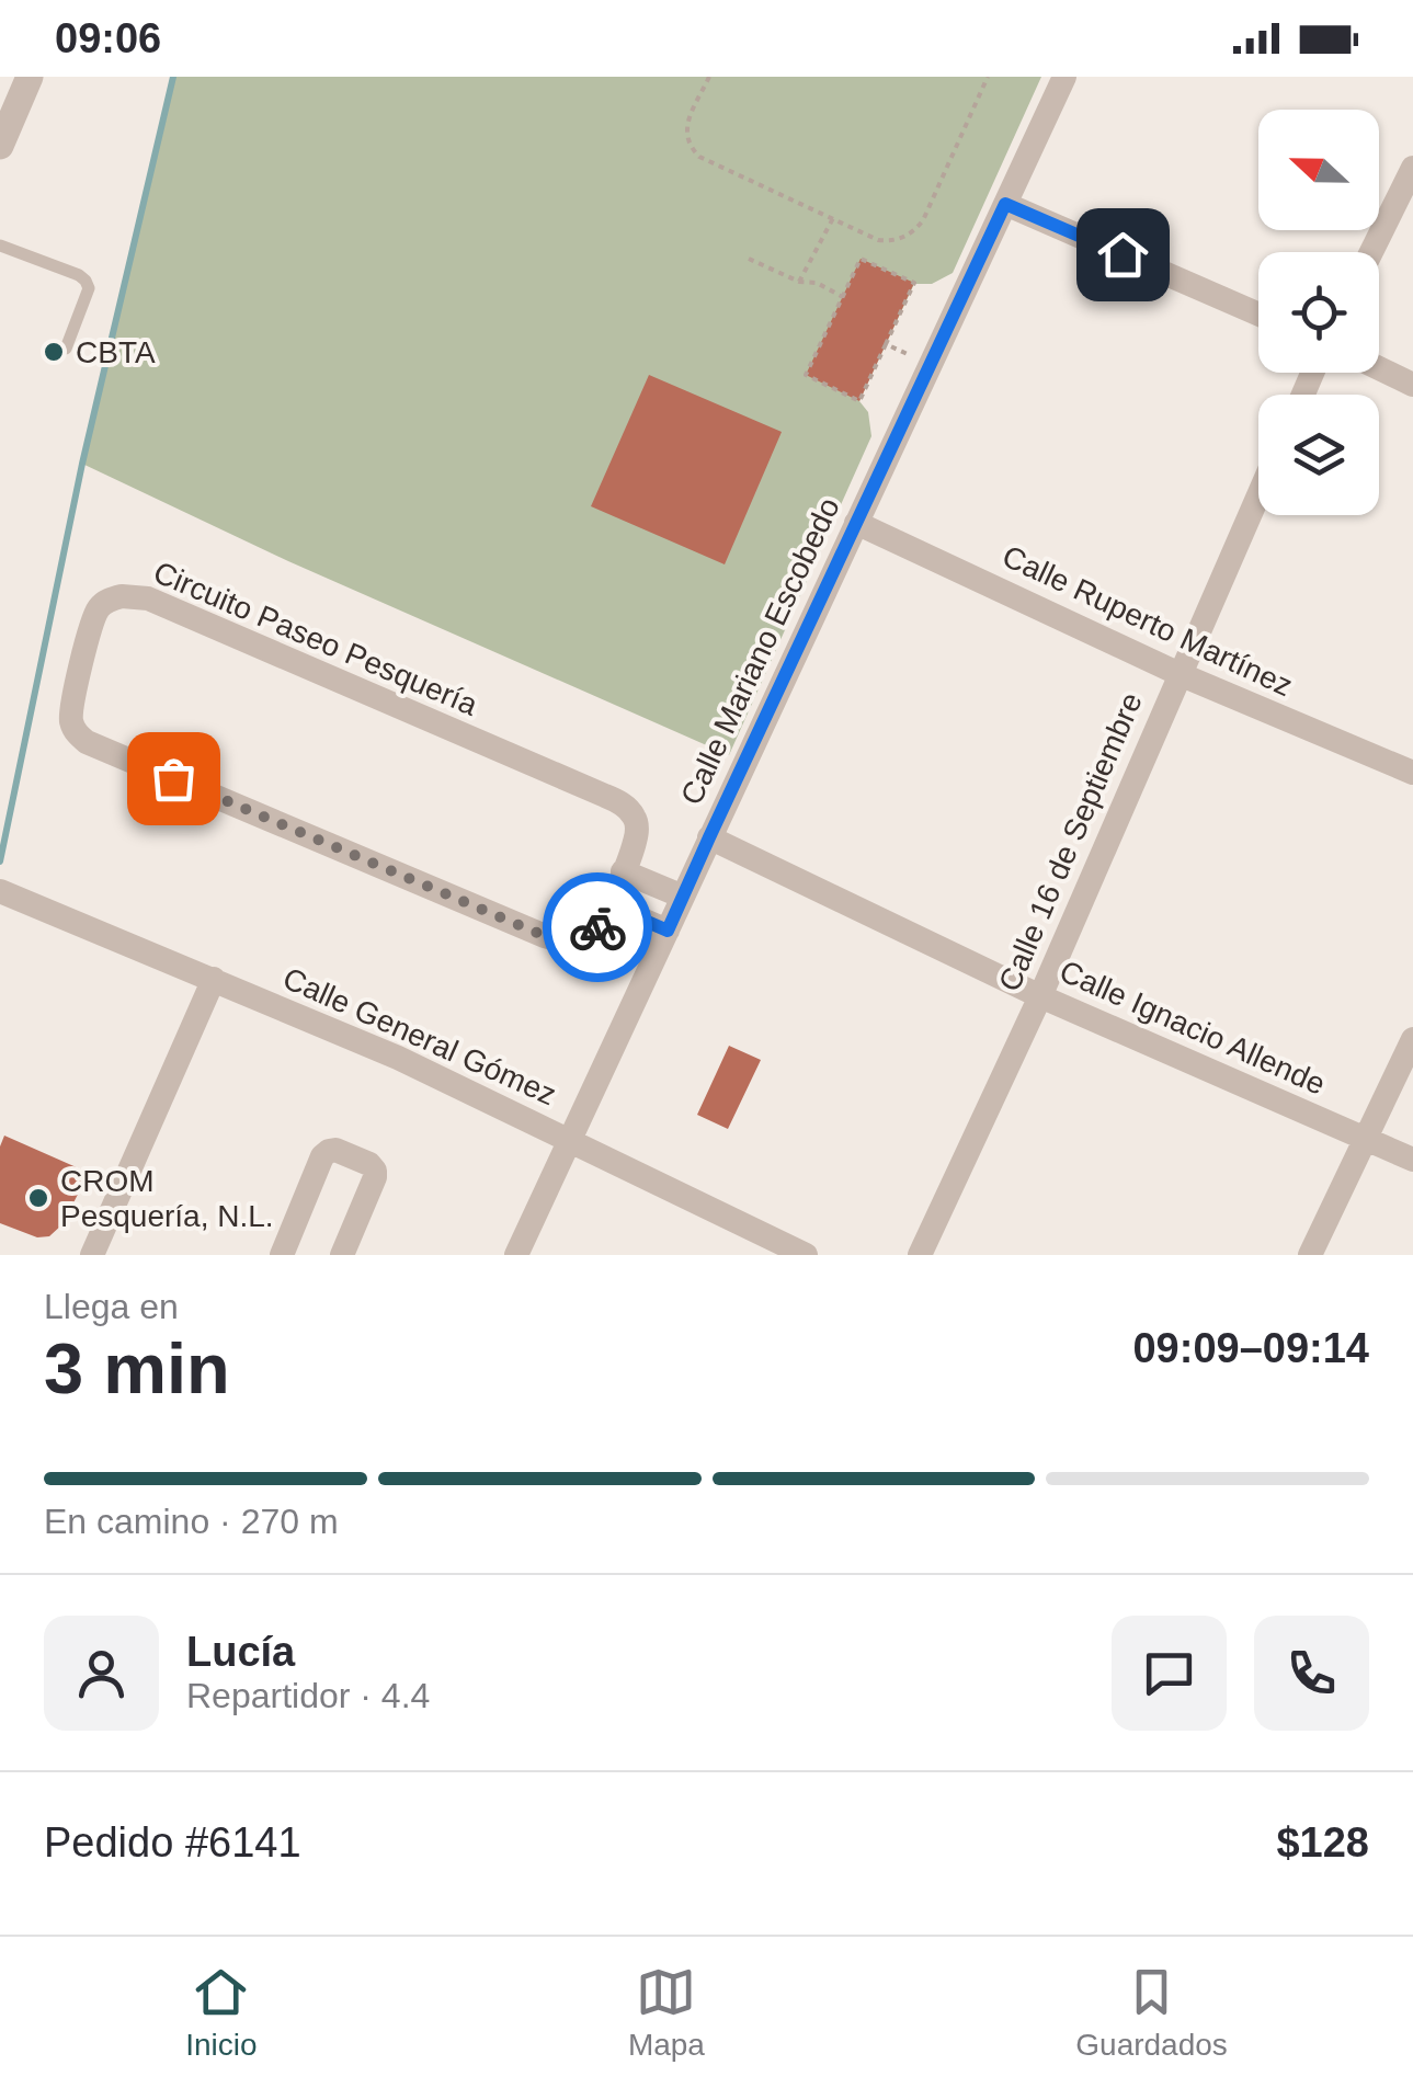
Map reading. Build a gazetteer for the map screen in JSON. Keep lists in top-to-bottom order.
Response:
{
  "streets": {
    "street": [
      "Calle Ruperto Martínez",
      "Circuito Paseo Pesquería",
      "Calle Mariano Escobedo",
      "Calle 16 de Septiembre",
      "Calle Ignacio Allende",
      "Calle General Gómez"
    ]
  },
  "crossings": [
    ["Calle Ruperto Martínez", "Calle Mariano Escobedo"],
    ["Calle Ruperto Martínez", "Calle 16 de Septiembre"],
    ["Calle Mariano Escobedo", "Calle Ignacio Allende"],
    ["Calle Mariano Escobedo", "Calle General Gómez"],
    ["Calle 16 de Septiembre", "Calle Ignacio Allende"]
  ],
  "places": ["CBTA", "CROM Pesquería, N.L."],
  "north": "left",
  "page": {
    "status": "09:06",
    "heading": ["3 min", "Llega en", "09:09–09:14"],
    "panel": [
      "Lucía",
      "Repartidor · 4.4",
      "Pedido #6141",
      "$128"
    ],
    "bar": "En camino · 270 m",
    "tabs": ["Inicio", "Mapa", "Guardados"]
  }
}
